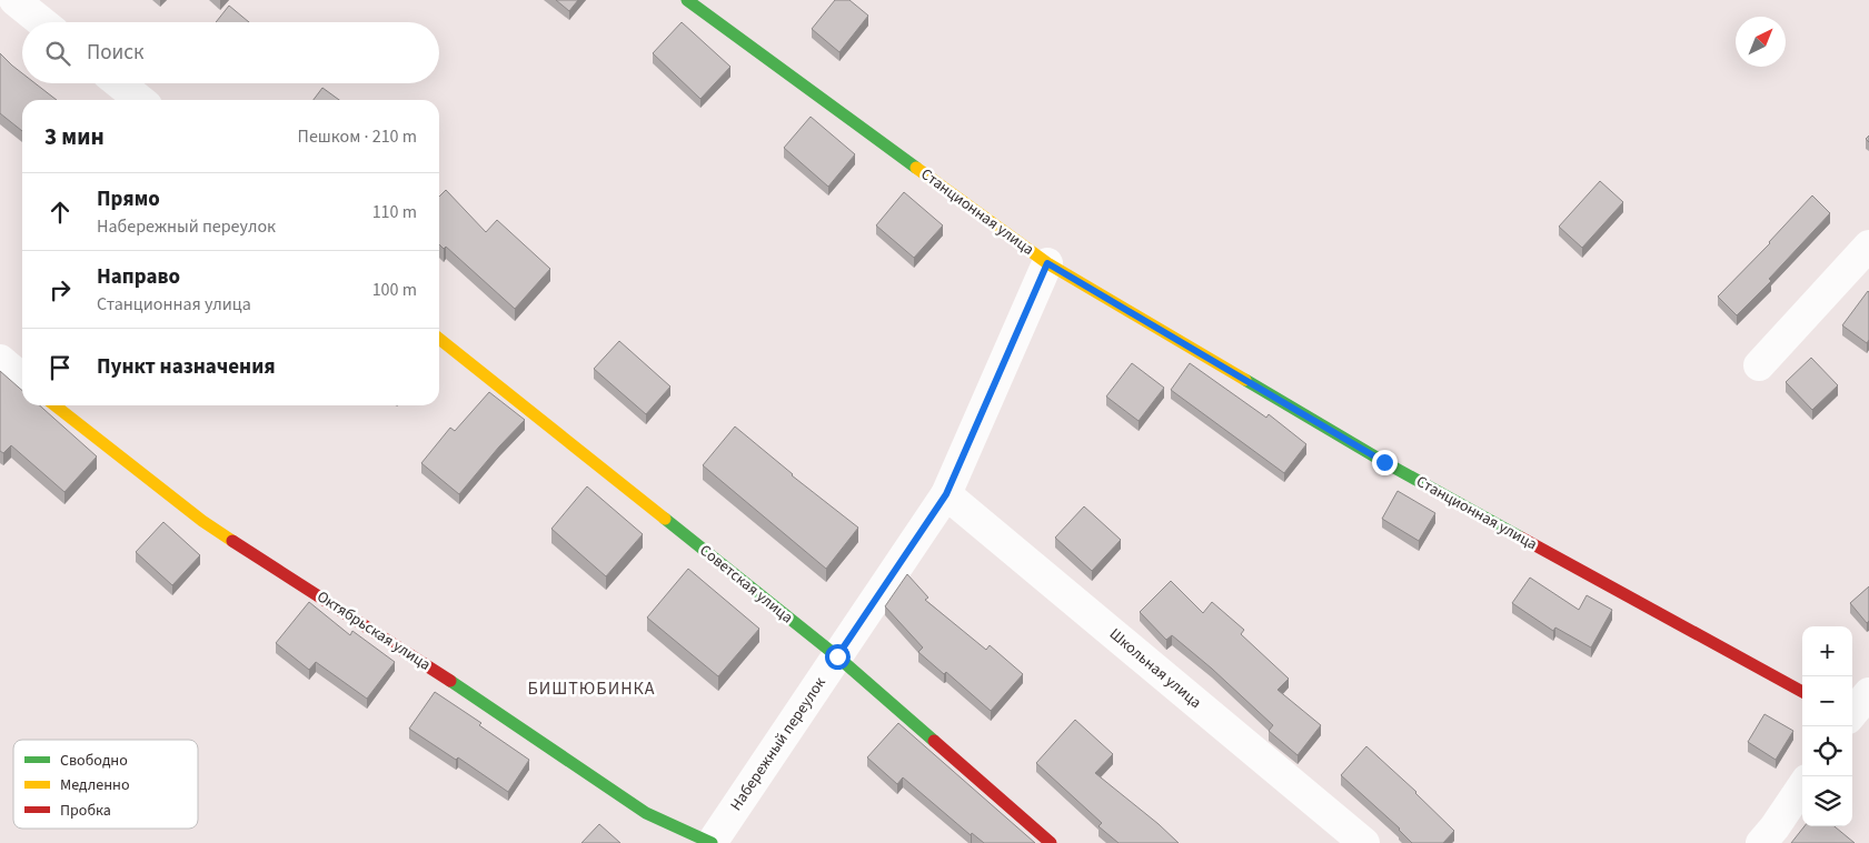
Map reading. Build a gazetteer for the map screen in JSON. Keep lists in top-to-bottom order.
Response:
{
  "streets": {
    "street": [
      "Станционная улица",
      "Советская улица",
      "Октябрьская улица",
      "Школьная улица",
      "Набережный переулок"
    ]
  },
  "crossings": [
    ["Станционная улица", "Набережный переулок"],
    ["Советская улица", "Набережный переулок"],
    ["Октябрьская улица", "Набережный переулок"],
    ["Школьная улица", "Набережный переулок"]
  ],
  "districts": ["БИШТЮБИНКА"],
  "legend": ["Свободно", "Медленно", "Пробка"],
  "north": "top right",
  "page": {
    "search": "Поиск",
    "heading": ["3 мин", "Пешком · 210 m"],
    "list": [
      ["Прямо", "Набережный переулок", "110 m"],
      ["Направо", "Станционная улица", "100 m"],
      "Пункт назначения"
    ],
    "map_buttons": ["+", "−"]
  }
}
